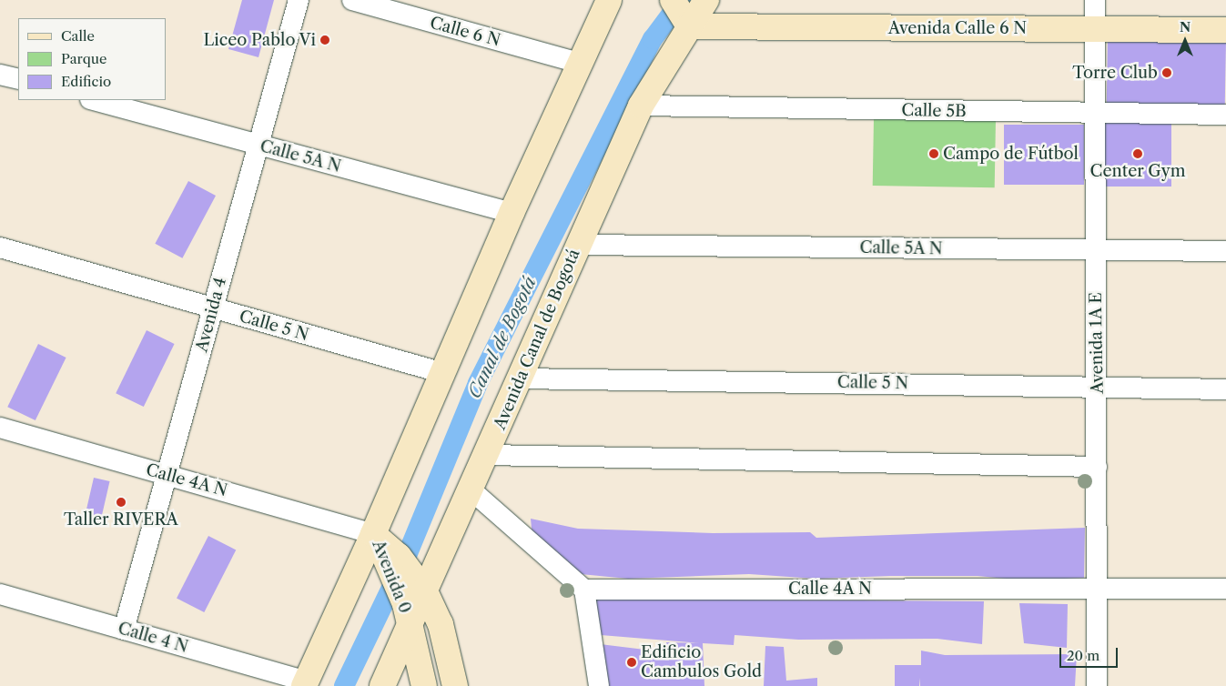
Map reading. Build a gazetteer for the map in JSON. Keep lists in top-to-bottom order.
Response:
{
  "streets": {
    "main road": ["Avenida Calle 6 N", "Avenida Canal de Bogotá", "Avenida 0"],
    "street": [
      "Calle 6 N",
      "Calle 5B",
      "Calle 5A N",
      "Avenida 4",
      "Calle 5 N",
      "Avenida 1A E",
      "Calle 4A N",
      "Calle 4 N"
    ]
  },
  "crossings": [
    ["Avenida Calle 6 N", "Avenida Canal de Bogotá"],
    ["Avenida Calle 6 N", "Avenida 1A E"],
    ["Calle 5B", "Avenida Canal de Bogotá"],
    ["Calle 5B", "Avenida 1A E"],
    ["Calle 5A N", "Avenida 4"],
    ["Calle 5A N", "Avenida Canal de Bogotá"],
    ["Calle 5A N", "Avenida 1A E"],
    ["Avenida 4", "Calle 5 N"],
    ["Avenida 4", "Calle 4A N"],
    ["Avenida 4", "Calle 4 N"],
    ["Calle 5 N", "Avenida Canal de Bogotá"],
    ["Calle 5 N", "Avenida 1A E"],
    ["Avenida Canal de Bogotá", "Avenida 0"],
    ["Avenida 1A E", "Calle 4A N"],
    ["Calle 4A N", "Avenida 0"]
  ],
  "water": ["Canal de Bogotá"],
  "places": [
    "Liceo Pablo Vi",
    "Torre Club",
    "Campo de Fútbol",
    "Center Gym",
    "Taller RIVERA",
    "Edificio Cambulos Gold"
  ],
  "legend": ["Calle", "Parque", "Edificio"],
  "scale_bar": "20 m",
  "north": "top"
}
